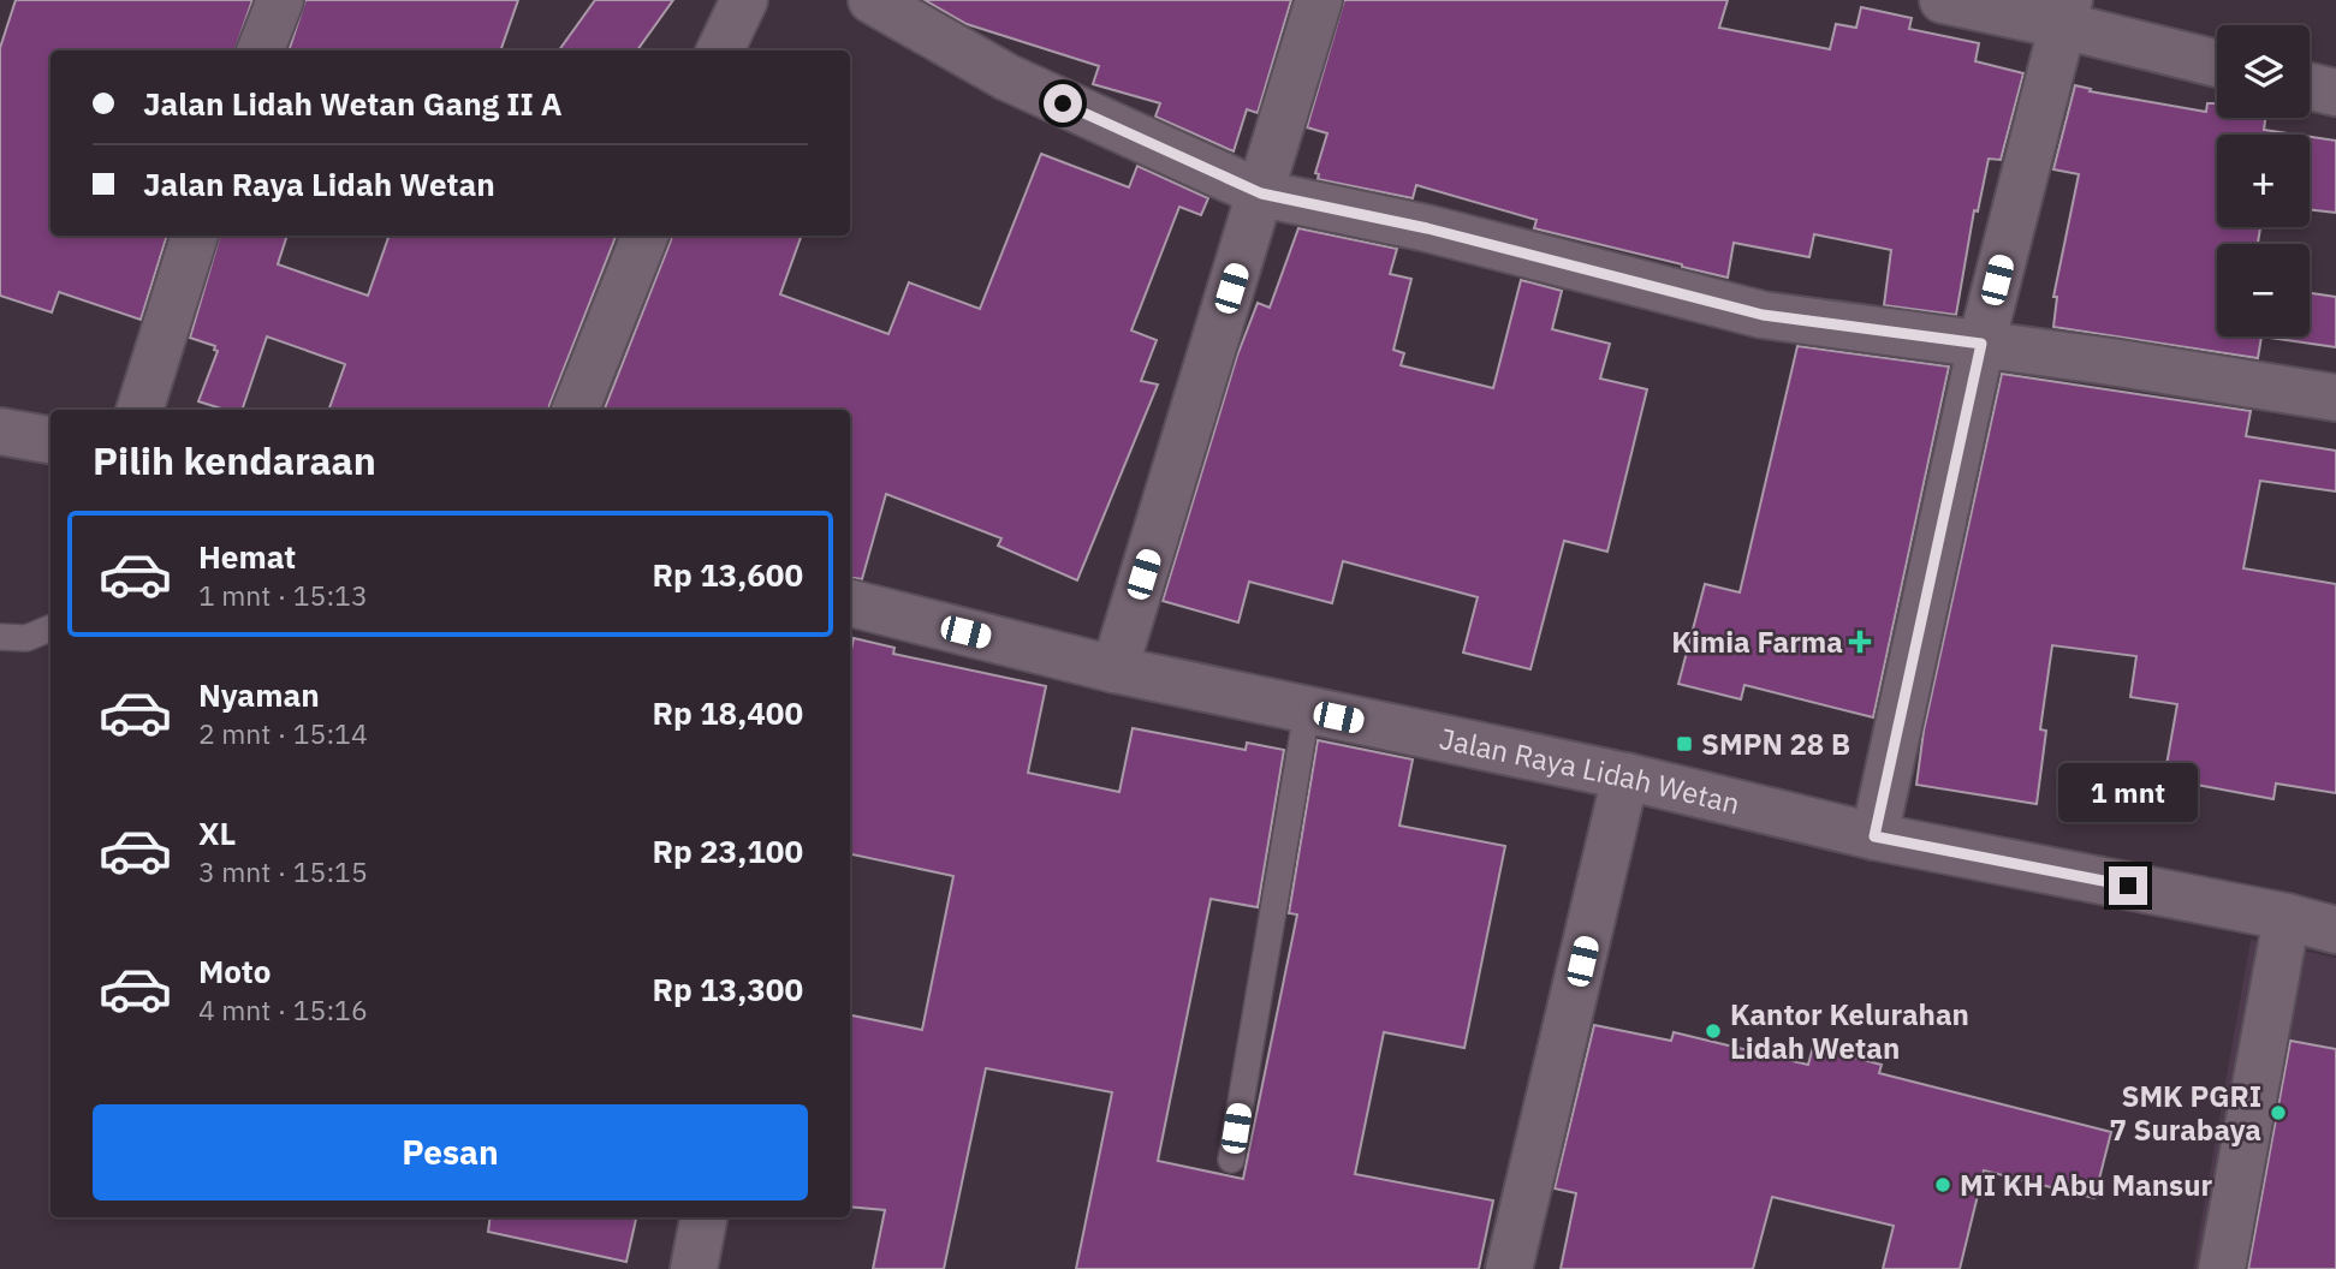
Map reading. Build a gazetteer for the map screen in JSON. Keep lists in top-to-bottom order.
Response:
{
  "streets": {
    "street": ["Jalan Raya Lidah Wetan"]
  },
  "places": {
    "health": ["Kimia Farma"],
    "transit": ["SMPN 28 B"],
    "other": ["Kantor Kelurahan Lidah Wetan", "SMK PGRI 7 Surabaya", "MI KH Abu Mansur"]
  },
  "page": {
    "map_buttons": ["+", "−"],
    "banner": ["Jalan Lidah Wetan Gang II A", "Jalan Raya Lidah Wetan"],
    "heading": "Pilih kendaraan",
    "list": [
      {
        "name": "Hemat",
        "note": "1 mnt · 15:13",
        "value": "Rp 13,600"
      },
      {
        "name": "Nyaman",
        "note": "2 mnt · 15:14",
        "value": "Rp 18,400"
      },
      {
        "name": "XL",
        "note": "3 mnt · 15:15",
        "value": "Rp 23,100"
      },
      {
        "name": "Moto",
        "note": "4 mnt · 15:16",
        "value": "Rp 13,300"
      }
    ],
    "bubble": "1 mnt",
    "buttons": "Pesan"
  }
}
